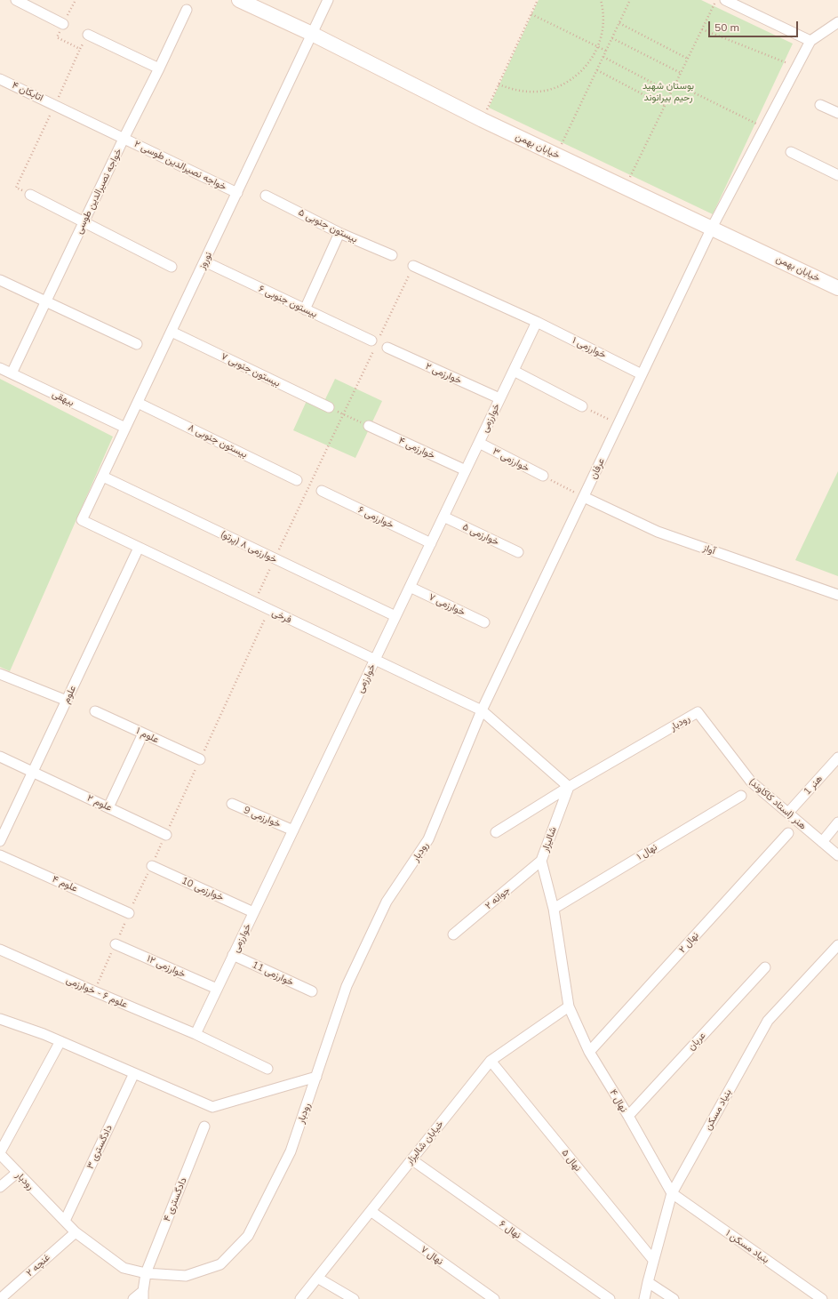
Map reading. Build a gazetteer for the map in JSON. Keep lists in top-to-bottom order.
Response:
{
  "streets": {
    "street": [
      "اتابکان ۴",
      "خیابان بهمن",
      "خواجه نصیرالدین طوسی ۲",
      "خواجه نصیرالدین طوسی",
      "بیستون جنوبی ۵",
      "نوروز",
      "بیستون جنوبی ۶",
      "خوارزمی ۱",
      "بیستون جنوبی ۷",
      "خوارزمی ۲",
      "بیهقی",
      "خوارزمی",
      "بیستون جنوبی ۸",
      "خوارزمی ۴",
      "خوارزمی ۳",
      "عرفان",
      "خوارزمی ۶",
      "خوارزمی ۵",
      "خوارزمی ۸ (پرتو)",
      "آواز",
      "خوارزمی ۷",
      "فرخی",
      "علوم",
      "رودبار",
      "علوم ۱",
      "هنر 1",
      "علوم ۲",
      "هنر (استاد کاکاوند)",
      "خوارزمی 9",
      "شالیزار",
      "نهال ۱",
      "علوم ۴",
      "خوارزمی 10",
      "جوانه ۲",
      "نهال ۲",
      "خوارزمی ۱۲",
      "خوارزمی 11",
      "علوم ۶ - خوارزمی",
      "عربان",
      "نهال ۴",
      "بنیاد مسکن",
      "خیابان شالیزار",
      "دادگستری ۳",
      "نهال ۵",
      "دادگستری ۴",
      "نهال ۶",
      "بنیاد مسکن ۱",
      "نهال ۷",
      "غنچه ۲"
    ]
  },
  "crossings": [
    ["اتابکان ۴", "خواجه نصیرالدین طوسی ۲"],
    ["اتابکان ۴", "خواجه نصیرالدین طوسی"],
    ["خیابان بهمن", "نوروز"],
    ["خیابان بهمن", "عرفان"],
    ["خواجه نصیرالدین طوسی ۲", "خواجه نصیرالدین طوسی"],
    ["خواجه نصیرالدین طوسی ۲", "نوروز"],
    ["خواجه نصیرالدین طوسی", "بیهقی"],
    ["نوروز", "بیستون جنوبی ۶"],
    ["نوروز", "بیستون جنوبی ۷"],
    ["نوروز", "بیهقی"],
    ["نوروز", "بیستون جنوبی ۸"],
    ["نوروز", "خوارزمی ۸ (پرتو)"],
    ["نوروز", "فرخی"],
    ["خوارزمی ۱", "خوارزمی"],
    ["خوارزمی ۱", "عرفان"],
    ["خوارزمی ۲", "خوارزمی"],
    ["خوارزمی", "خوارزمی ۴"],
    ["خوارزمی", "خوارزمی ۳"],
    ["خوارزمی", "خوارزمی ۶"],
    ["خوارزمی", "خوارزمی ۵"],
    ["خوارزمی", "خوارزمی ۸ (پرتو)"],
    ["خوارزمی", "خوارزمی ۷"],
    ["خوارزمی", "فرخی"],
    ["خوارزمی", "خوارزمی 9"],
    ["خوارزمی", "خوارزمی 10"],
    ["خوارزمی", "خوارزمی ۱۲"],
    ["خوارزمی", "خوارزمی 11"],
    ["خوارزمی", "علوم ۶ - خوارزمی"],
    ["عرفان", "آواز"],
    ["عرفان", "فرخی"],
    ["عرفان", "رودبار"],
    ["فرخی", "علوم"],
    ["فرخی", "رودبار"],
    ["علوم", "علوم ۲"],
    ["رودبار", "هنر (استاد کاکاوند)"],
    ["رودبار", "شالیزار"],
    ["رودبار", "دادگستری ۳"],
    ["رودبار", "دادگستری ۴"],
    ["رودبار", "غنچه ۲"],
    ["هنر 1", "هنر (استاد کاکاوند)"],
    ["شالیزار", "نهال ۱"],
    ["شالیزار", "جوانه ۲"],
    ["شالیزار", "نهال ۴"],
    ["شالیزار", "خیابان شالیزار"],
    ["نهال ۲", "نهال ۴"],
    ["عربان", "نهال ۴"],
    ["نهال ۴", "بنیاد مسکن"],
    ["نهال ۴", "خیابان شالیزار"],
    ["نهال ۴", "بنیاد مسکن ۱"],
    ["بنیاد مسکن", "نهال ۵"],
    ["بنیاد مسکن", "بنیاد مسکن ۱"],
    ["خیابان شالیزار", "نهال ۵"],
    ["خیابان شالیزار", "نهال ۶"],
    ["خیابان شالیزار", "نهال ۷"]
  ],
  "parks": ["بوستان شهید رحیم بیرانوند"],
  "scale_bar": "50 m"
}
